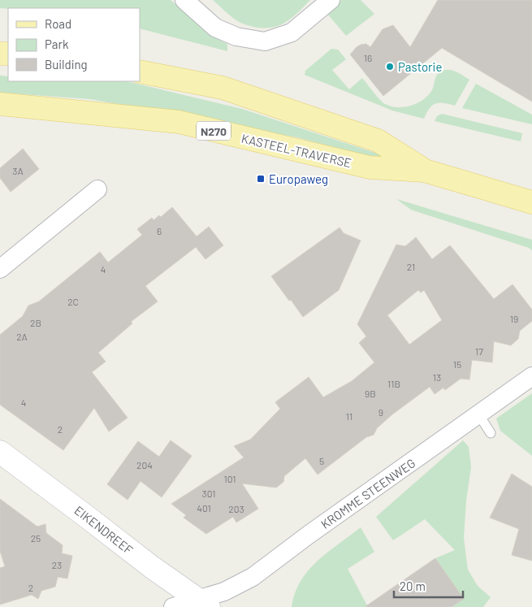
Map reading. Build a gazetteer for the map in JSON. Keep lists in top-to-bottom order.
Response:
{
  "streets": {
    "main road": ["N270", "KASTEEL-TRAVERSE"],
    "street": ["KROMME STEENWEG", "EIKENDREEF"]
  },
  "crossings": [
    ["KROMME STEENWEG", "EIKENDREEF"]
  ],
  "places": {
    "other": ["Pastorie"],
    "transit": ["Europaweg"]
  },
  "house_numbers": [
    "16",
    "3A",
    "6",
    "21",
    "4",
    "2C",
    "19",
    "2B",
    "2A",
    "17",
    "15",
    "13",
    "11B",
    "9B",
    "4",
    "9",
    "11",
    "2",
    "5",
    "204",
    "101",
    "301",
    "401",
    "203",
    "25",
    "23",
    "2"
  ],
  "legend": ["Road", "Park", "Building"],
  "scale_bar": "20 m"
}
